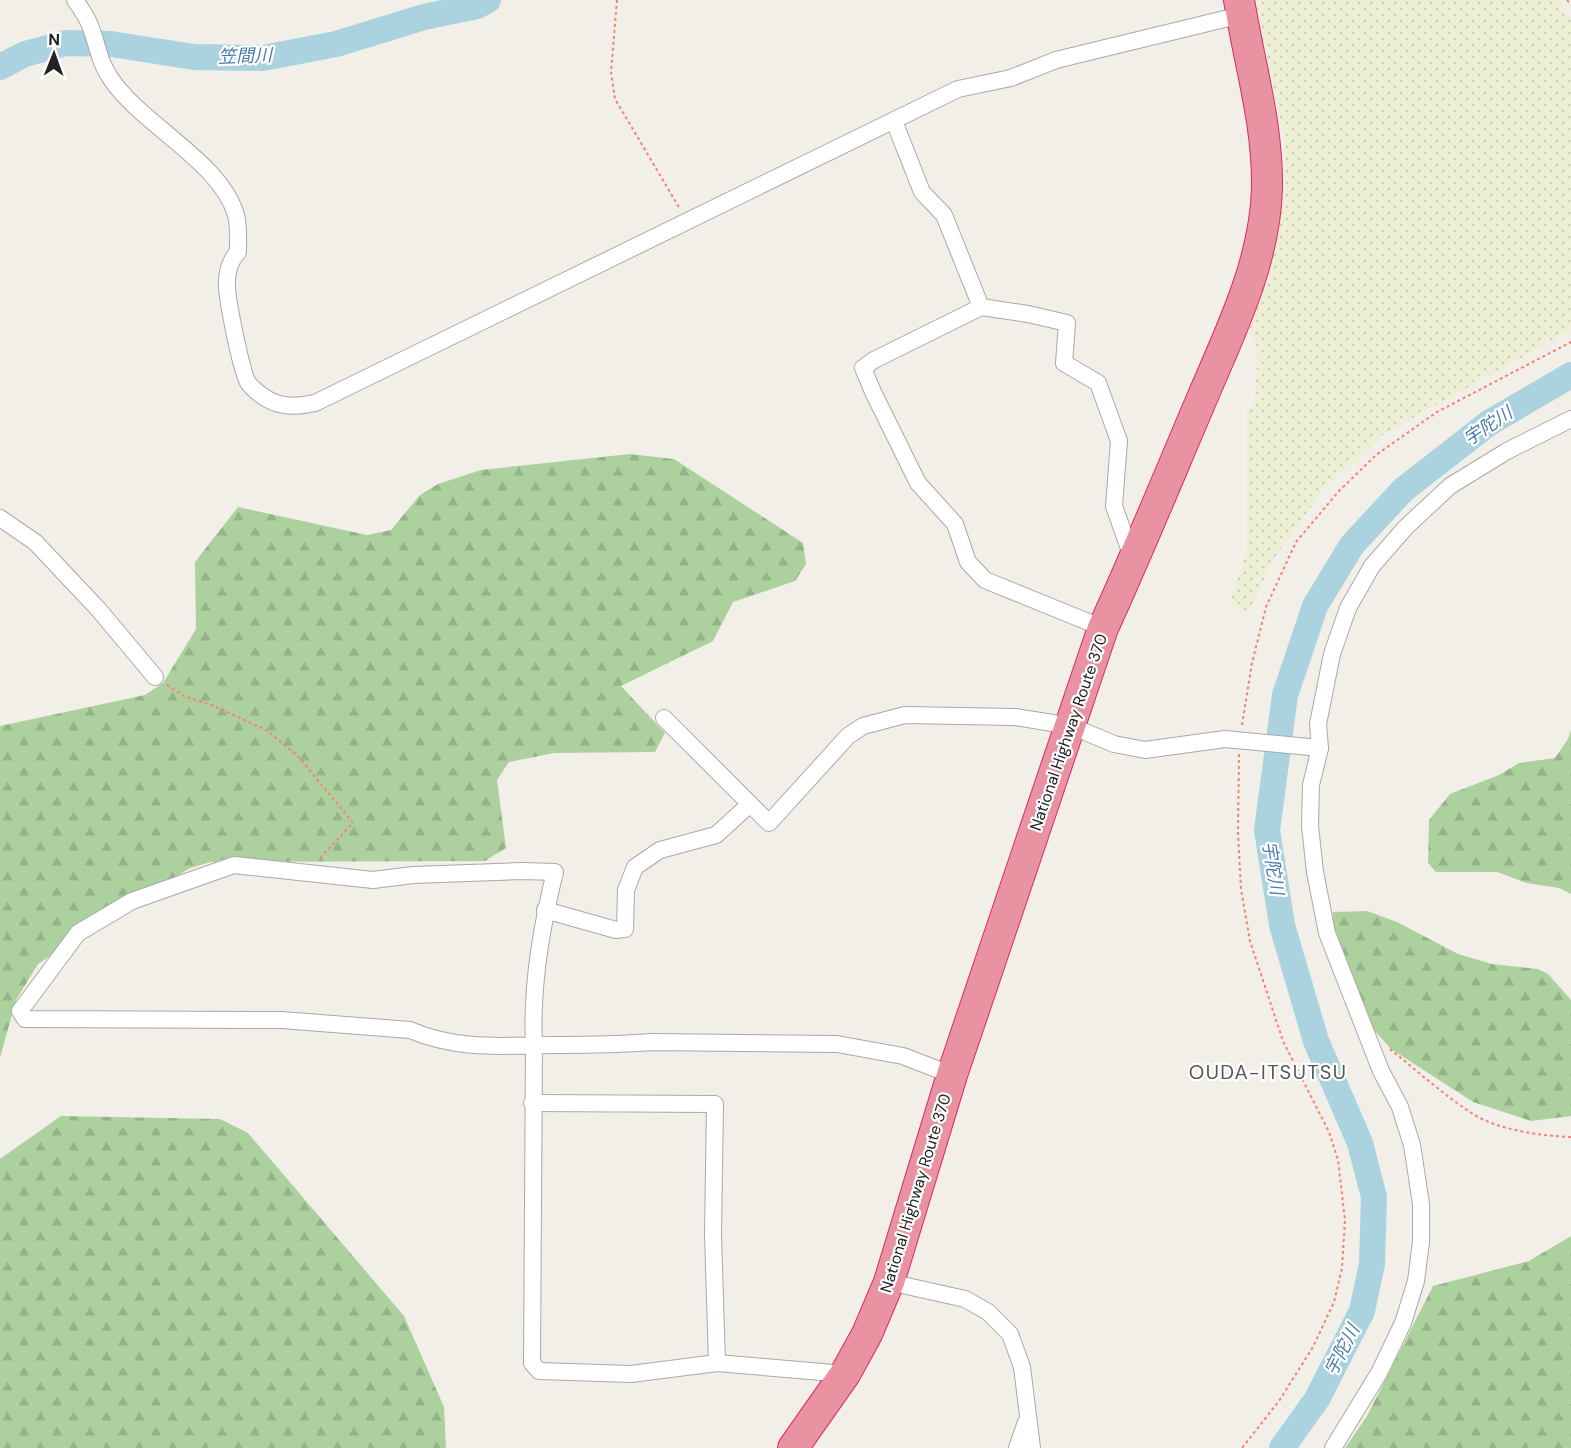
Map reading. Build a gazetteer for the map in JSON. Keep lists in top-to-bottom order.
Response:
{
  "streets": {
    "highway": ["National Highway Route 370"]
  },
  "districts": ["OUDA-ITSUTSU"],
  "water": ["笠間川", "宇陀川"],
  "north": "top"
}
